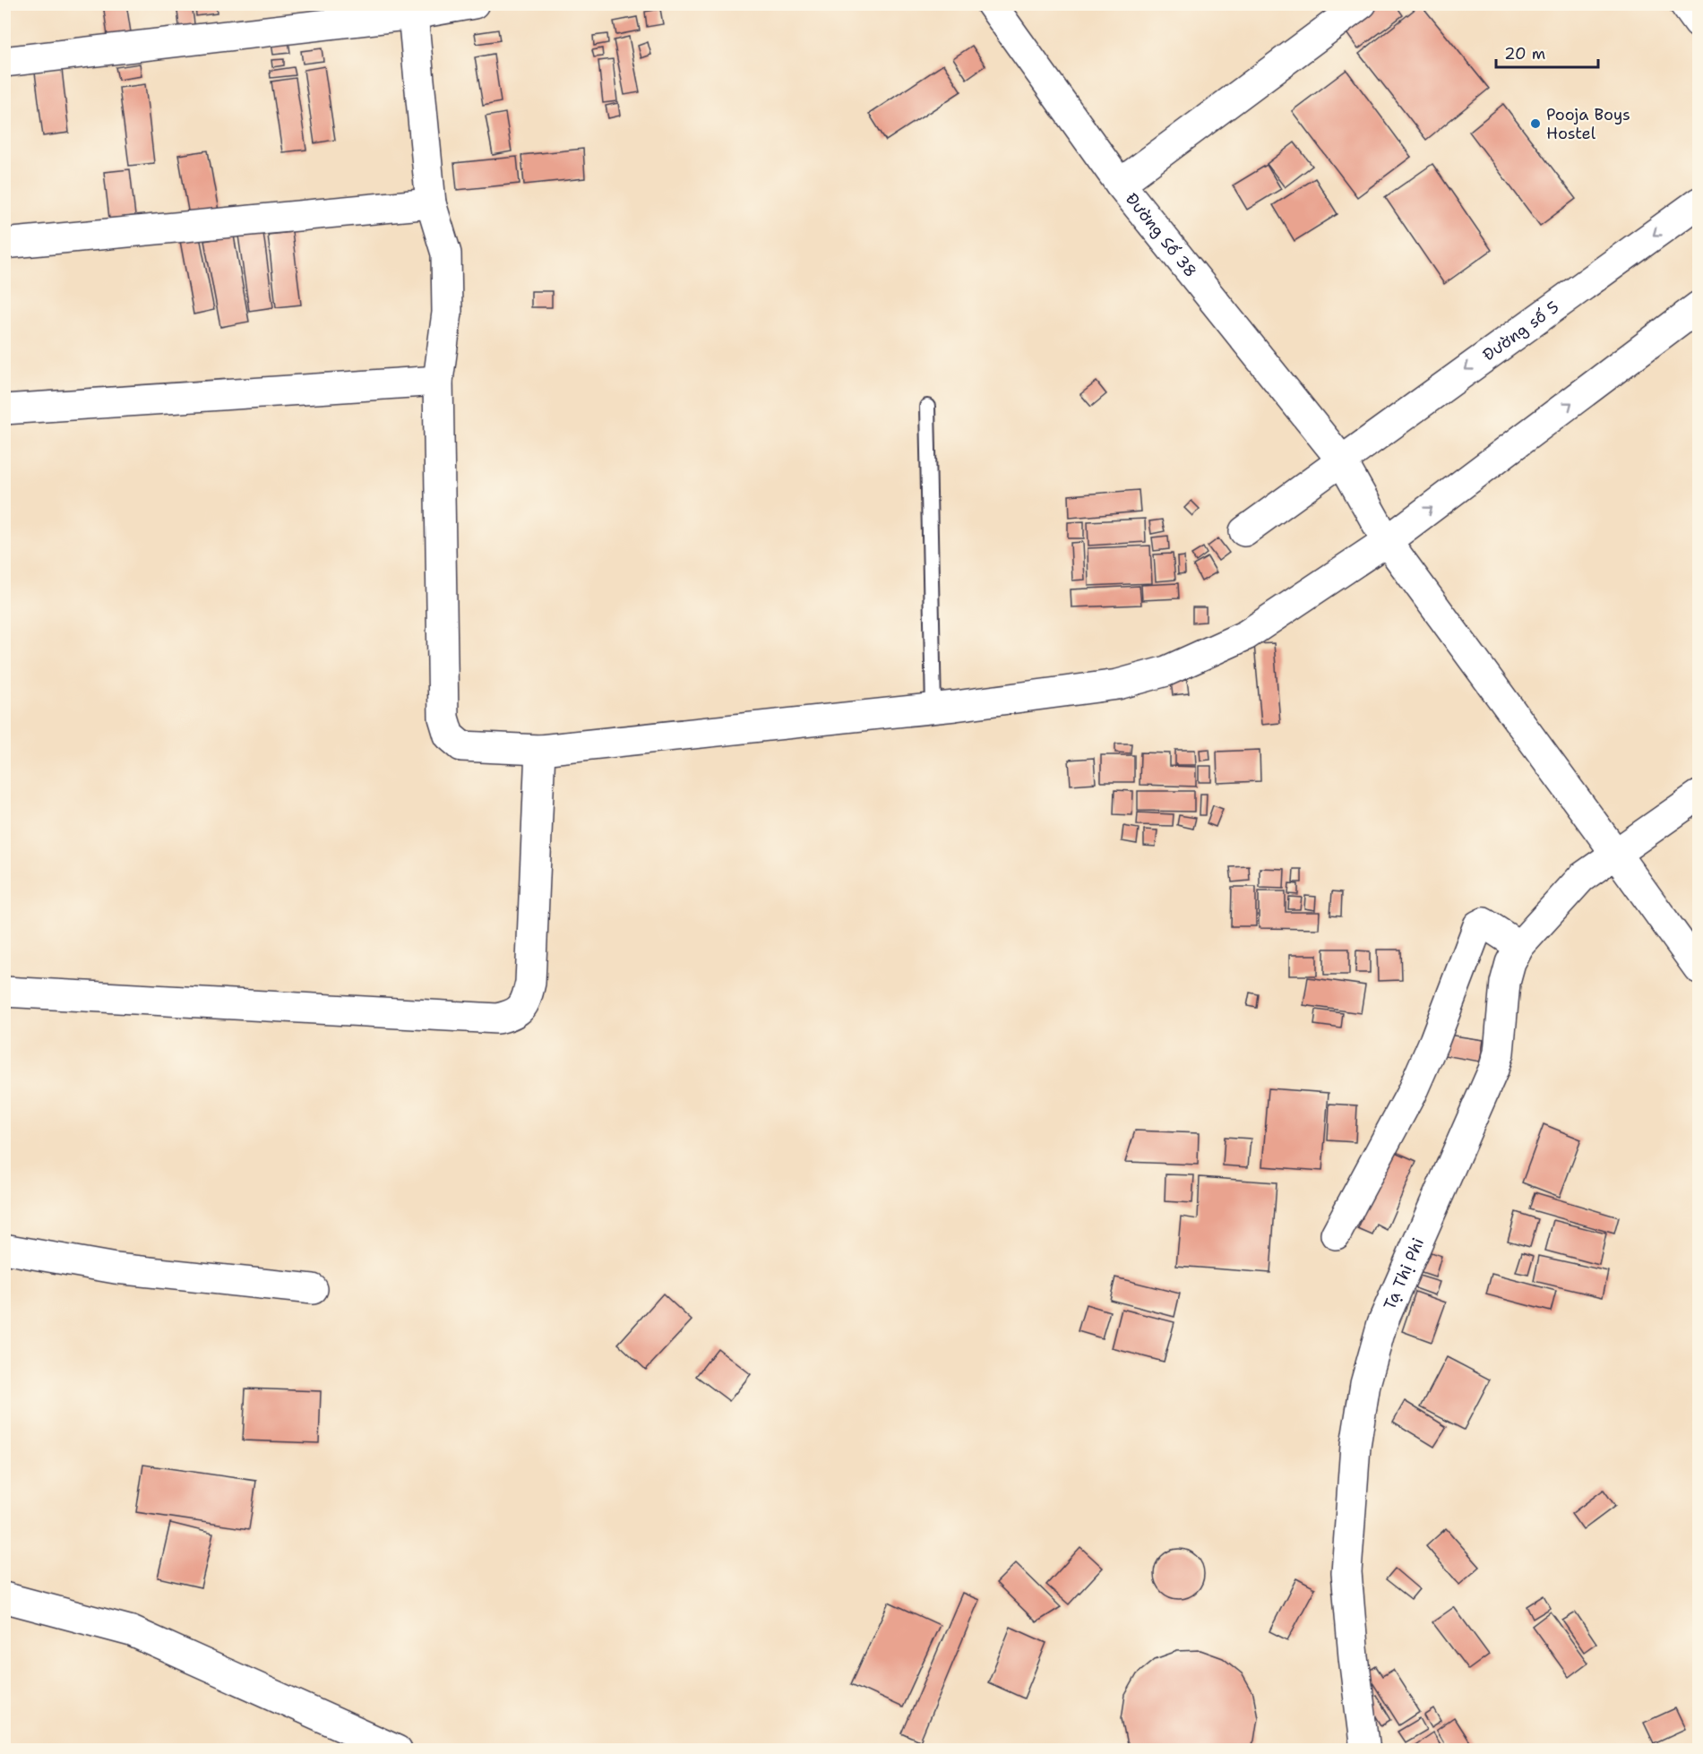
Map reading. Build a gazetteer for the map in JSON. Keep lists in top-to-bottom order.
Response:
{
  "streets": {
    "street": ["Đường Số 38", "Đường số 5", "Tạ Thị Phi"]
  },
  "crossings": [
    ["Đường Số 38", "Đường số 5"],
    ["Đường Số 38", "Tạ Thị Phi"]
  ],
  "places": ["Pooja Boys Hostel"],
  "scale_bar": "20 m"
}
